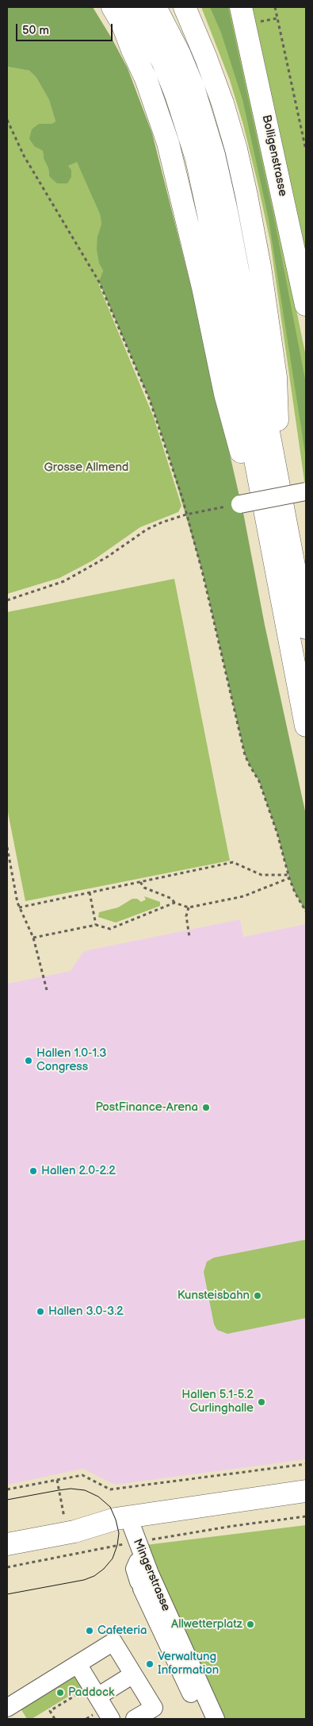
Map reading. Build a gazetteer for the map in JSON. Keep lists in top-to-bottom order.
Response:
{
  "streets": {
    "main road": ["Bolligenstrasse"],
    "street": ["Mingerstrasse"]
  },
  "parks": ["Grosse Allmend"],
  "places": [
    "Hallen 1.0-1.3 Congress",
    "PostFinance-Arena",
    "Hallen 2.0-2.2",
    "Kunsteisbahn",
    "Hallen 3.0-3.2",
    "Hallen 5.1-5.2 Curlinghalle",
    "Allwetterplatz",
    "Cafeteria",
    "Verwaltung Information",
    "Paddock"
  ],
  "scale_bar": "50 m"
}
